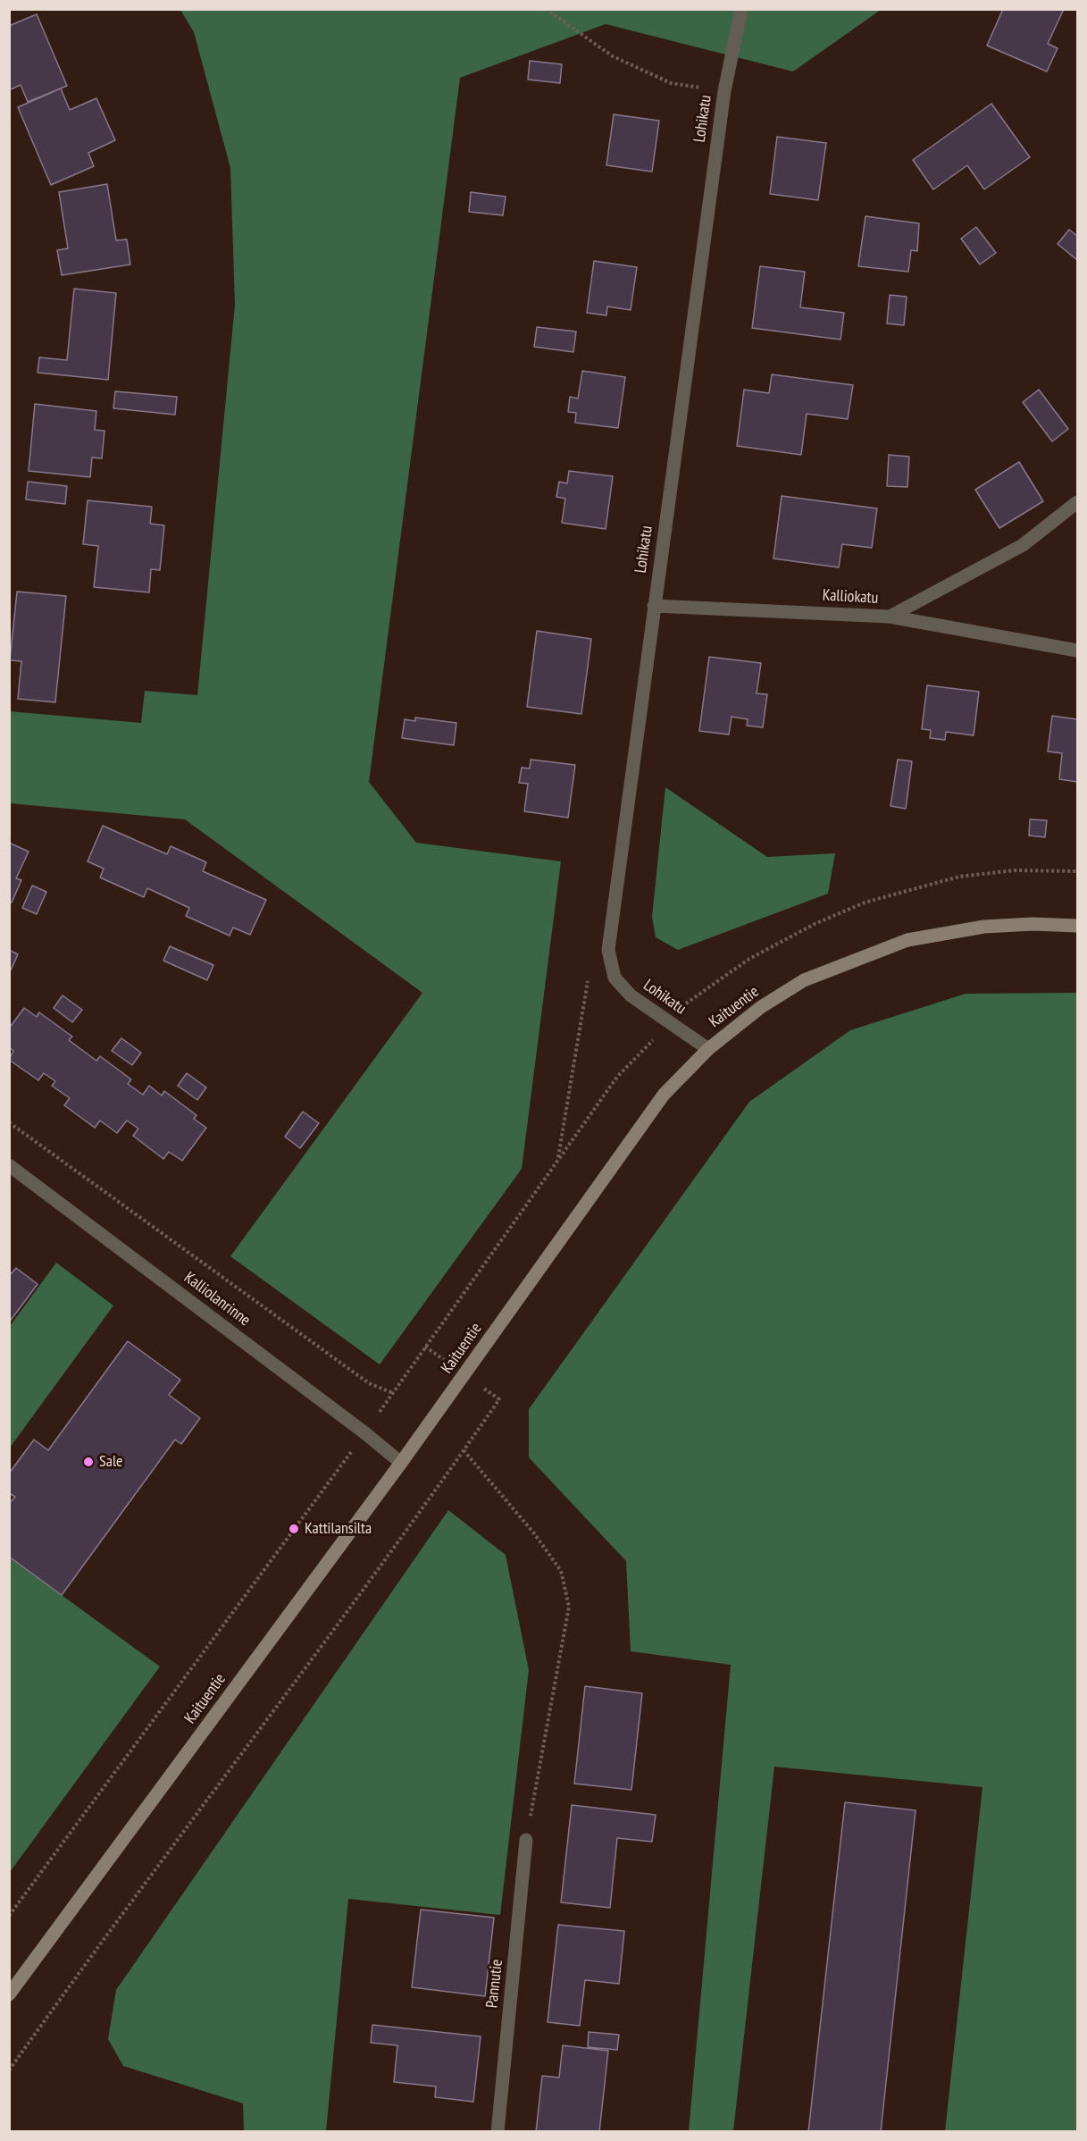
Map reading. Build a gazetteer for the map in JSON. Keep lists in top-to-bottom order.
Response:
{
  "streets": {
    "street": [
      "Lohikatu",
      "Kalliokatu",
      "Kaituentie",
      "Kalliolanrinne",
      "Pannutie"
    ]
  },
  "crossings": [
    ["Lohikatu", "Kalliokatu"],
    ["Lohikatu", "Kaituentie"],
    ["Kaituentie", "Kalliolanrinne"]
  ],
  "places": ["Sale", "Kattilansilta"]
}
